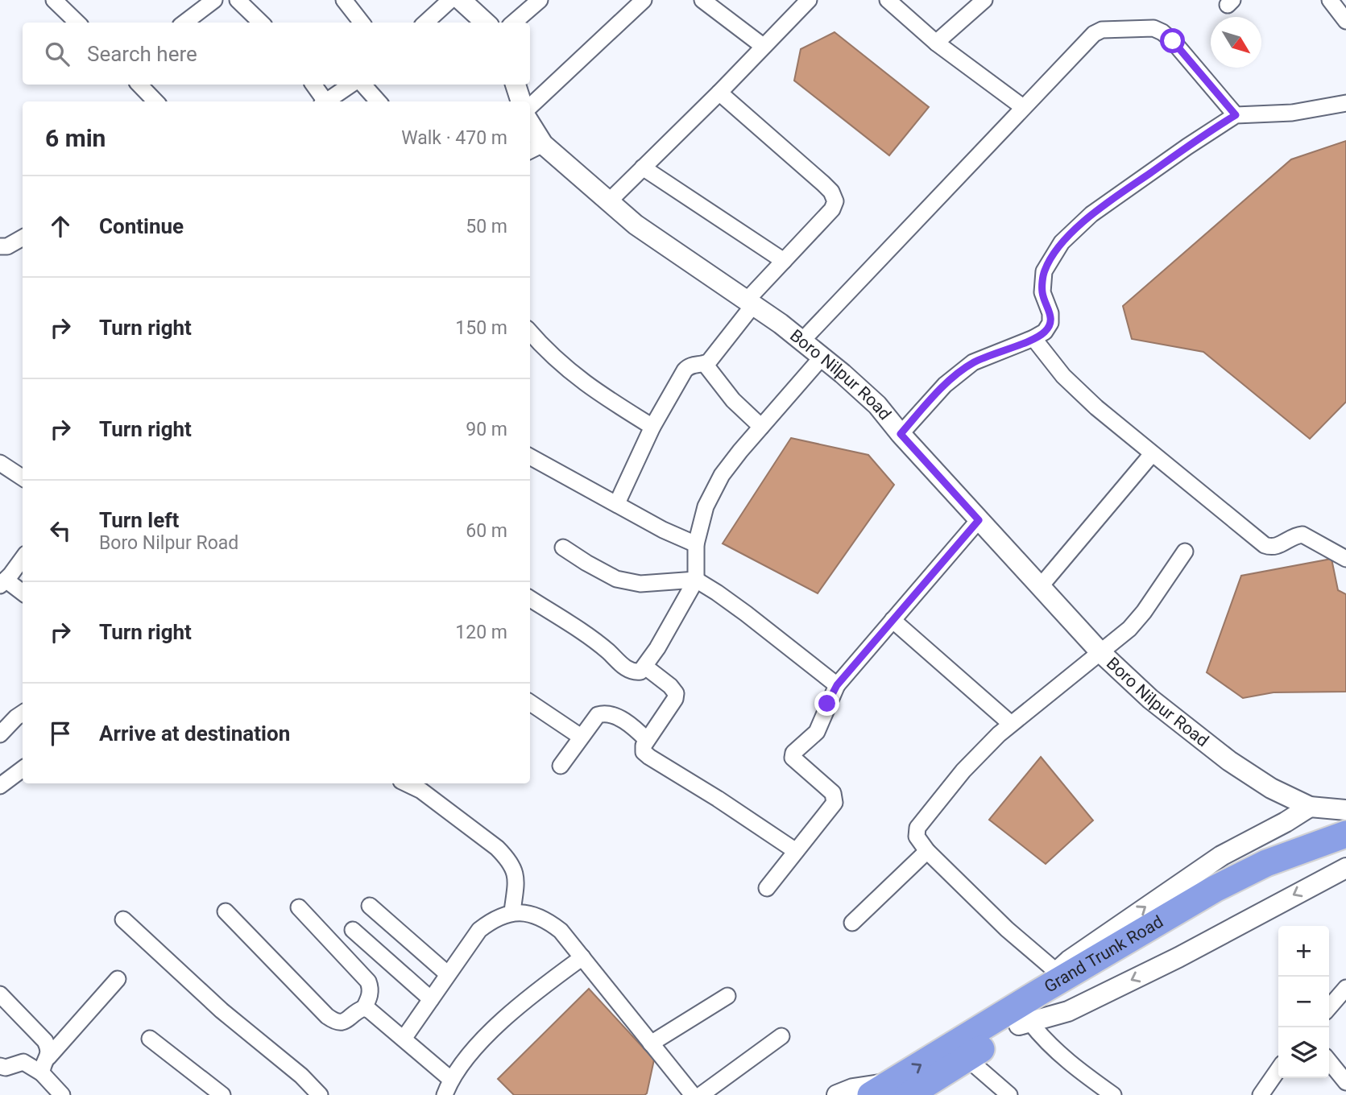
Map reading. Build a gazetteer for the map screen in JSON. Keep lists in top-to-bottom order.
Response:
{
  "streets": {
    "highway": ["Grand Trunk Road"],
    "street": ["Boro Nilpur Road"]
  },
  "north": "bottom right",
  "page": {
    "search": "Search here",
    "heading": ["6 min", "Walk · 470 m"],
    "list": [
      ["Continue", "50 m"],
      ["Turn right", "150 m"],
      ["Turn right", "90 m"],
      ["Turn left", "Boro Nilpur Road", "60 m"],
      ["Turn right", "120 m"],
      "Arrive at destination"
    ],
    "map_buttons": ["+", "−"]
  }
}
